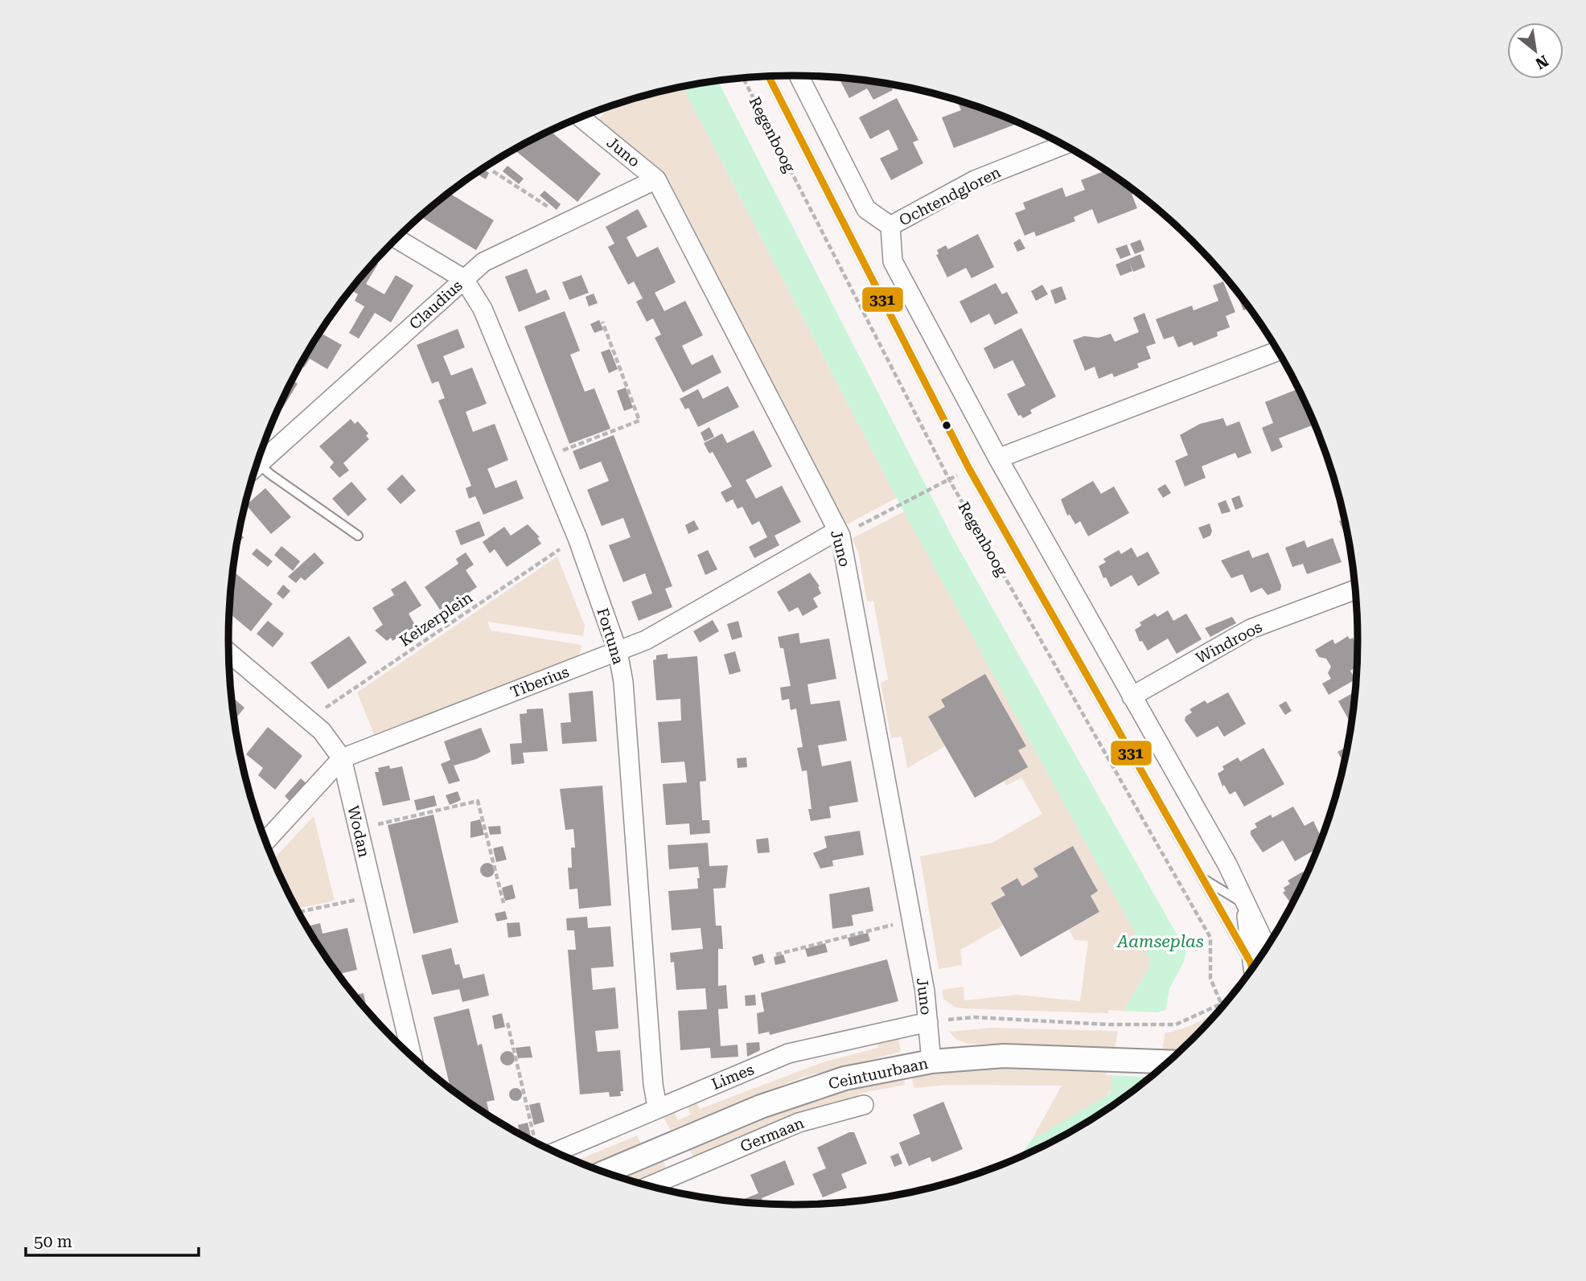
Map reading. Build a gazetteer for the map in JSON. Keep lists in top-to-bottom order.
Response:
{
  "streets": {
    "street": [
      "Regenboog",
      "Juno",
      "Ochtendgloren",
      "Claudius",
      "Fortuna",
      "Windroos",
      "Tiberius",
      "Wodan",
      "Ceintuurbaan",
      "Limes",
      "Germaan"
    ],
    "path": ["Keizerplein"]
  },
  "crossings": [
    ["Regenboog", "Ochtendgloren"],
    ["Regenboog", "Windroos"],
    ["Juno", "Claudius"],
    ["Juno", "Tiberius"],
    ["Juno", "Ceintuurbaan"],
    ["Juno", "Limes"],
    ["Claudius", "Fortuna"],
    ["Keizerplein", "Fortuna"],
    ["Keizerplein", "Wodan"],
    ["Fortuna", "Tiberius"],
    ["Fortuna", "Limes"],
    ["Tiberius", "Wodan"]
  ],
  "water": ["Aamseplas"],
  "lines": ["transit line 331"],
  "scale_bar": "50 m",
  "north": "bottom right"
}
